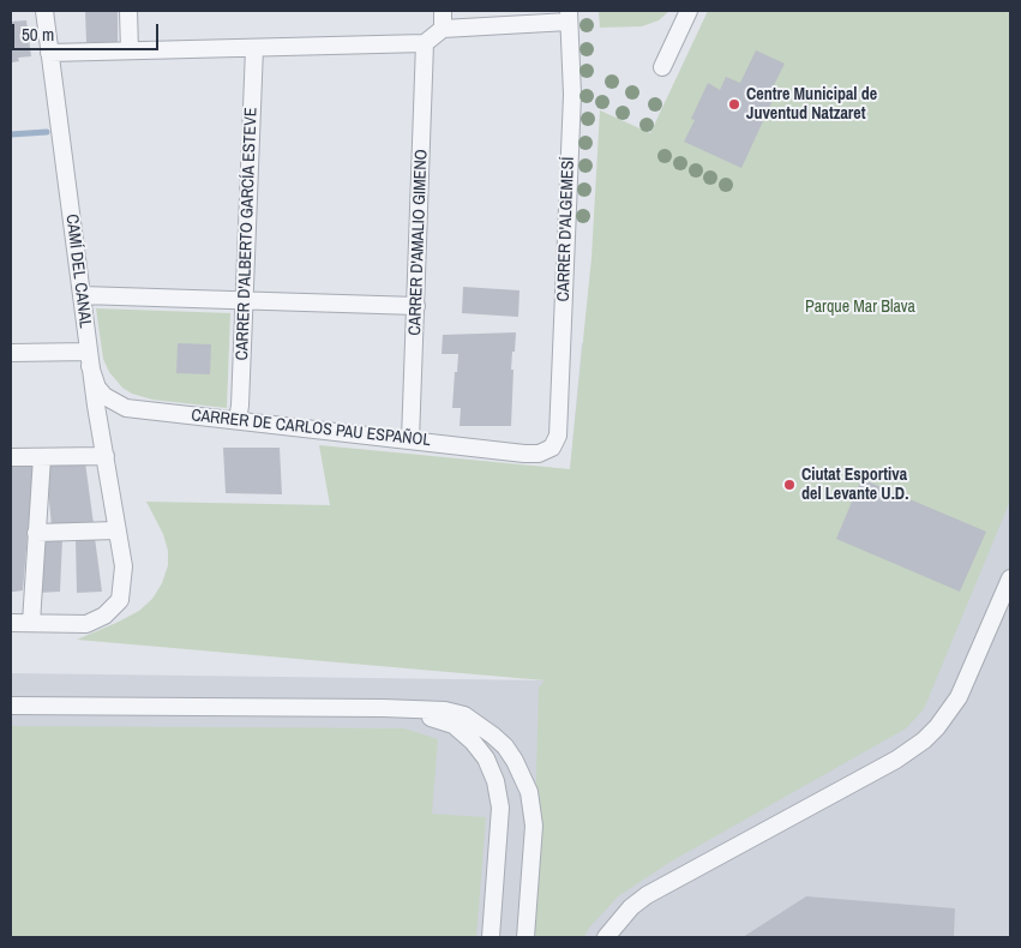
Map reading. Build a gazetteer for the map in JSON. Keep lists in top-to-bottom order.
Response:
{
  "streets": {
    "street": [
      "CARRER D'ALGEMESÍ",
      "CARRER D'ALBERTO GARCÍA ESTEVE",
      "CARRER D'AMALIO GIMENO",
      "CAMÍ DEL CANAL",
      "CARRER DE CARLOS PAU ESPAÑOL"
    ]
  },
  "crossings": [
    ["CARRER D'ALGEMESÍ", "CARRER DE CARLOS PAU ESPAÑOL"],
    ["CARRER D'ALBERTO GARCÍA ESTEVE", "CARRER DE CARLOS PAU ESPAÑOL"],
    ["CARRER D'AMALIO GIMENO", "CARRER DE CARLOS PAU ESPAÑOL"],
    ["CAMÍ DEL CANAL", "CARRER DE CARLOS PAU ESPAÑOL"]
  ],
  "parks": ["Parque Mar Blava"],
  "places": ["Centre Municipal de Juventud Natzaret", "Ciutat Esportiva del Levante U.D."],
  "scale_bar": "50 m"
}
